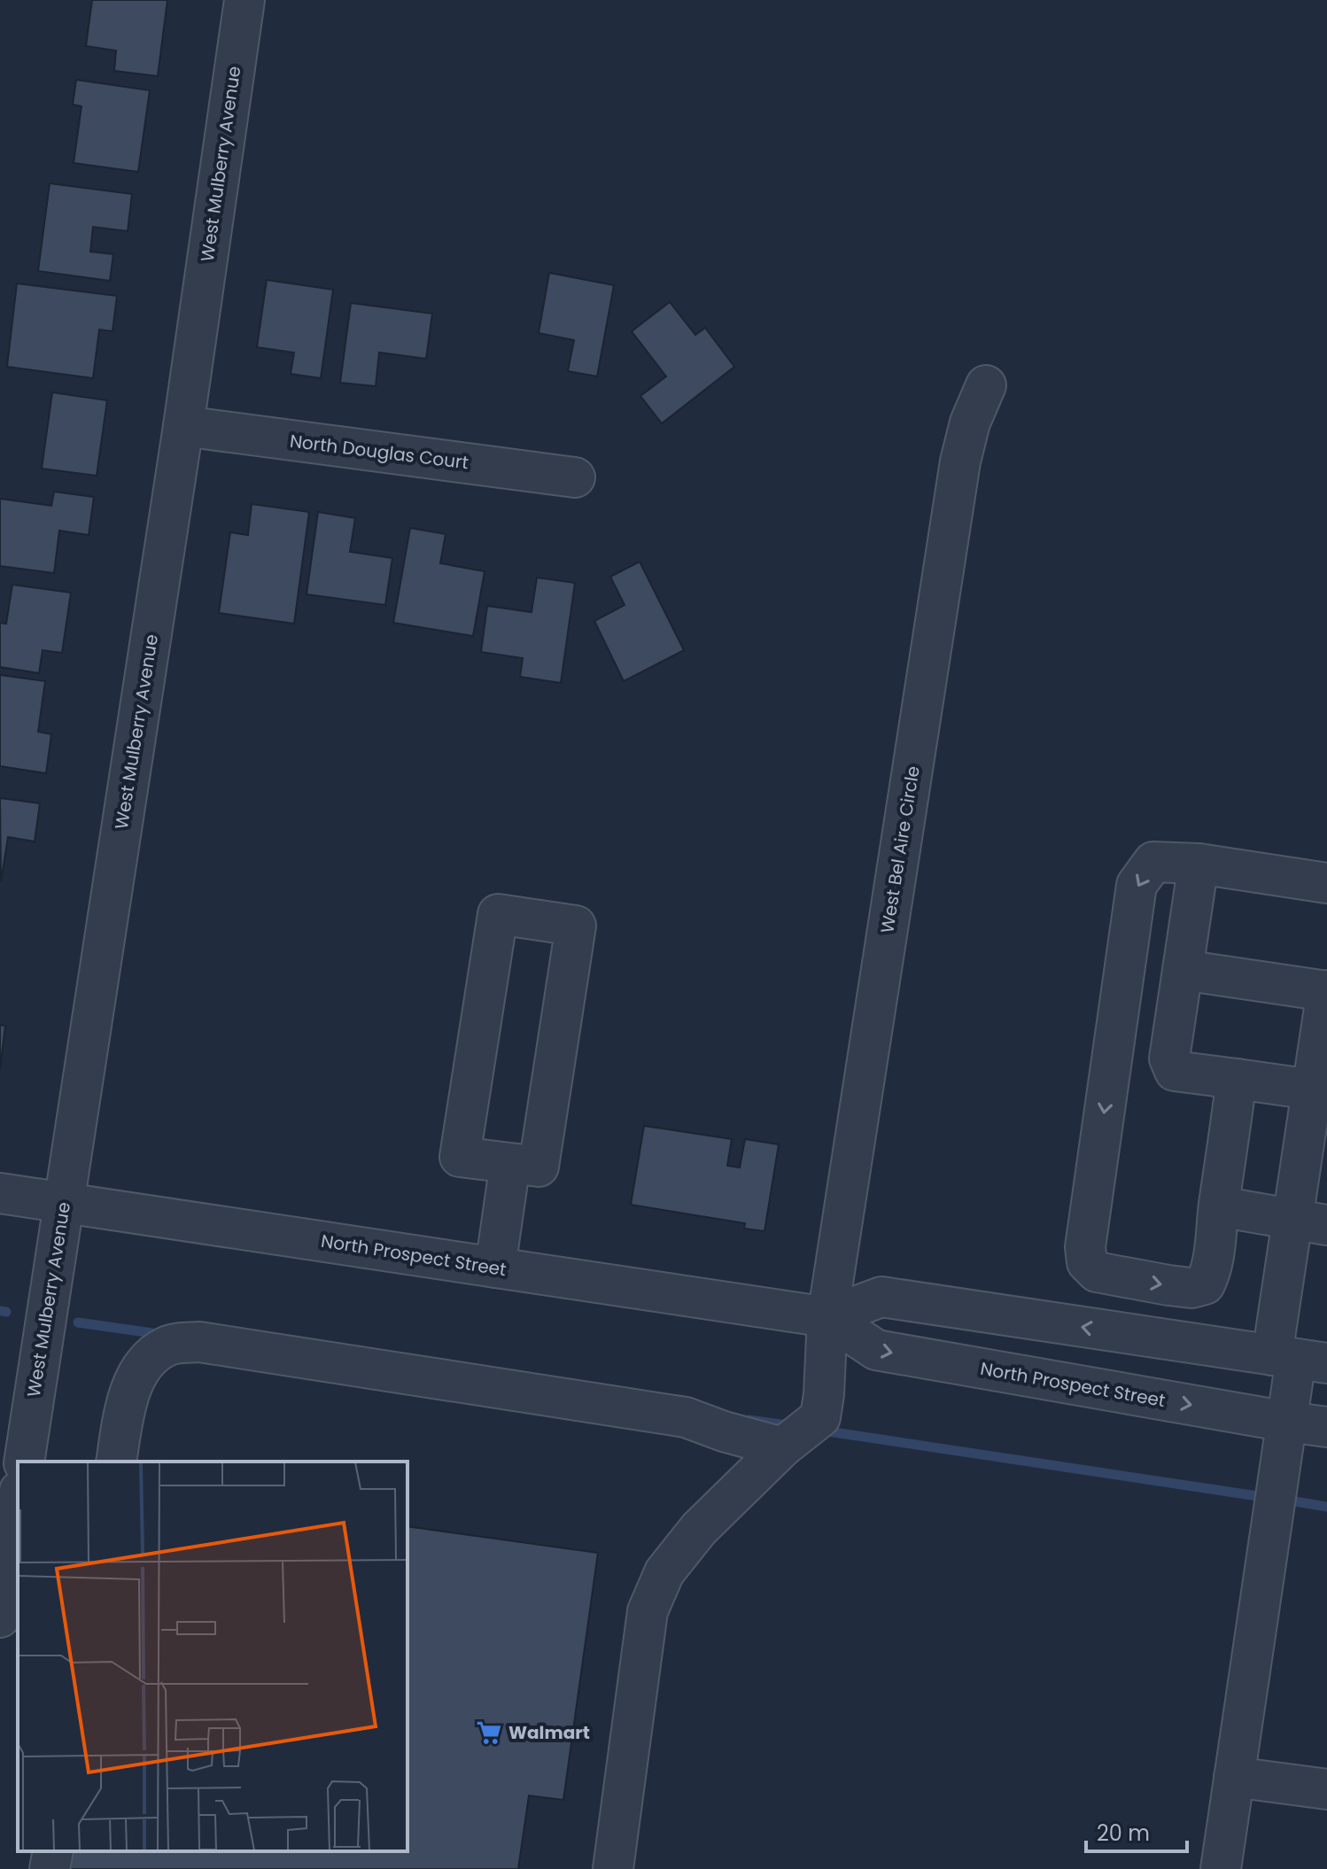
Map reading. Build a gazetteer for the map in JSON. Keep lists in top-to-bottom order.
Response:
{
  "streets": {
    "street": [
      "West Mulberry Avenue",
      "North Douglas Court",
      "West Bel Aire Circle",
      "North Prospect Street"
    ]
  },
  "crossings": [
    ["West Mulberry Avenue", "North Douglas Court"],
    ["West Mulberry Avenue", "North Prospect Street"],
    ["West Bel Aire Circle", "North Prospect Street"]
  ],
  "places": {
    "supermarket": ["Walmart"]
  },
  "scale_bar": "20 m"
}
